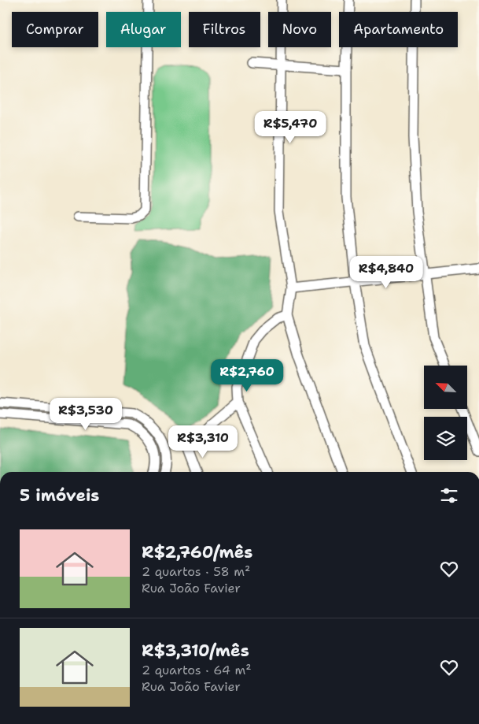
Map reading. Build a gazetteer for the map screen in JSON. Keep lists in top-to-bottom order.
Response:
{
  "north": "top left",
  "page": {
    "chip": [
      "Comprar",
      "Alugar",
      "Filtros",
      "Novo",
      "Apartamento"
    ],
    "price": [
      "R$5,470",
      "R$4,840",
      "R$2,760",
      "R$3,530",
      "R$3,310"
    ],
    "heading": "5 imóveis",
    "list": [
      {
        "name": "R$2,760/mês",
        "note": "2 quartos · 58 m² · Rua João Favier"
      },
      {
        "name": "R$3,310/mês",
        "note": "2 quartos · 64 m² · Rua João Favier"
      }
    ]
  }
}
